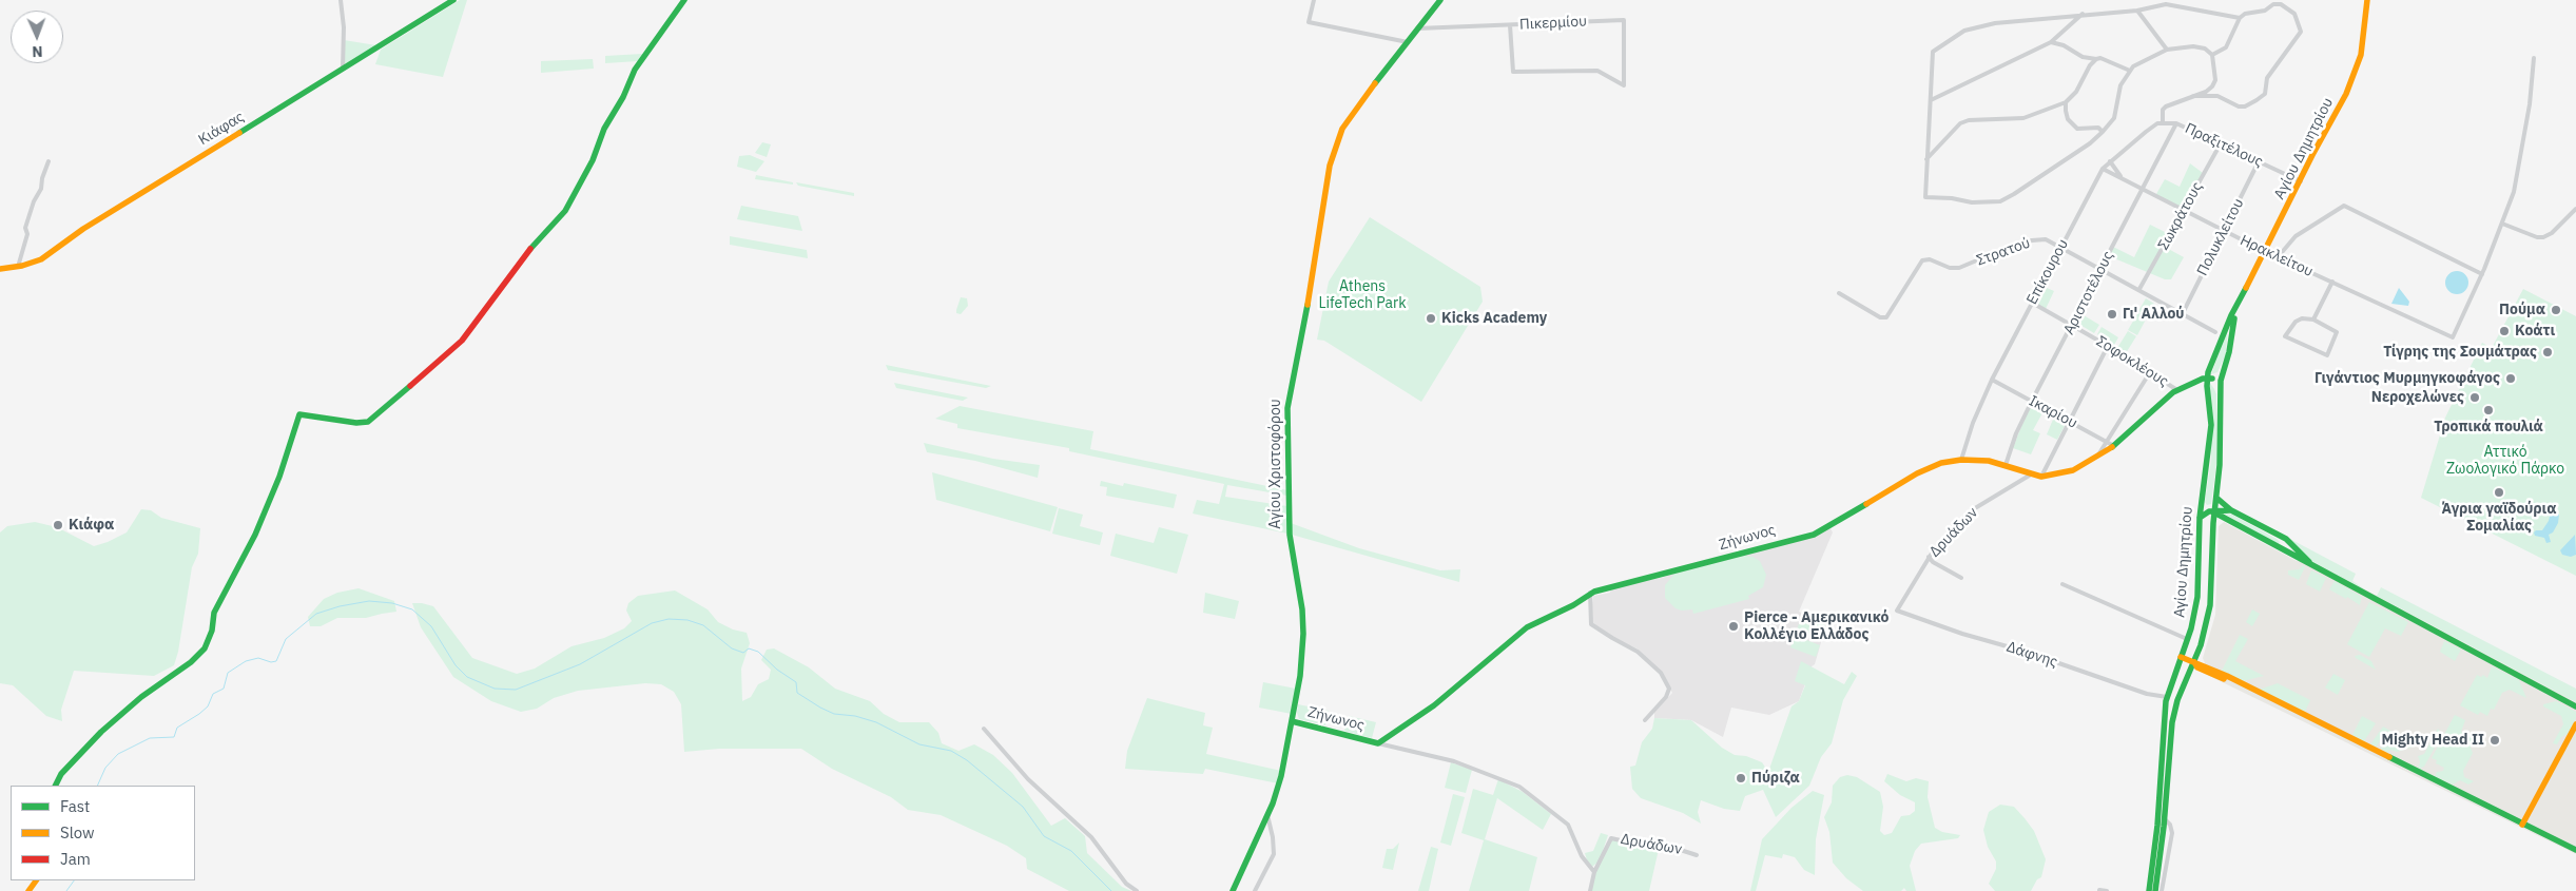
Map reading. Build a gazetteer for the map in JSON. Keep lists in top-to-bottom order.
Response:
{
  "streets": {
    "street": [
      "Πικερμίου",
      "Κιάφας",
      "Πραξιτέλους",
      "Αγίου Δημητρίου",
      "Σωκράτους",
      "Πολυκλείτου",
      "Στρατού",
      "Ηρακλείτου",
      "Επίκουρου",
      "Αριστοτέλους",
      "Σοφοκλέους",
      "Ικαρίου",
      "Αγίου Χριστοφόρου",
      "Δρυάδων",
      "Ζήνωνος",
      "Δάφνης"
    ]
  },
  "crossings": [
    ["Πικερμίου", "Αγίου Χριστοφόρου"],
    ["Πραξιτέλους", "Αγίου Δημητρίου"],
    ["Πραξιτέλους", "Σωκράτους"],
    ["Πραξιτέλους", "Πολυκλείτου"],
    ["Πραξιτέλους", "Επίκουρου"],
    ["Πραξιτέλους", "Αριστοτέλους"],
    ["Αγίου Δημητρίου", "Ηρακλείτου"],
    ["Αγίου Δημητρίου", "Ζήνωνος"],
    ["Αγίου Δημητρίου", "Δάφνης"],
    ["Σωκράτους", "Στρατού"],
    ["Σωκράτους", "Ηρακλείτου"],
    ["Πολυκλείτου", "Στρατού"],
    ["Πολυκλείτου", "Ηρακλείτου"],
    ["Στρατού", "Επίκουρου"],
    ["Στρατού", "Αριστοτέλους"],
    ["Ηρακλείτου", "Επίκουρου"],
    ["Ηρακλείτου", "Αριστοτέλους"],
    ["Επίκουρου", "Αριστοτέλους"],
    ["Επίκουρου", "Σοφοκλέους"],
    ["Επίκουρου", "Ικαρίου"],
    ["Επίκουρου", "Ζήνωνος"],
    ["Αριστοτέλους", "Σοφοκλέους"],
    ["Αριστοτέλους", "Ικαρίου"],
    ["Αριστοτέλους", "Ζήνωνος"],
    ["Σοφοκλέους", "Ζήνωνος"],
    ["Ικαρίου", "Ζήνωνος"],
    ["Αγίου Χριστοφόρου", "Ζήνωνος"],
    ["Δρυάδων", "Ζήνωνος"],
    ["Δρυάδων", "Δάφνης"]
  ],
  "parks": ["Athens LifeTech Park", "Αττικό Ζωολογικό Πάρκο"],
  "places": [
    "Πούμα",
    "Γι' Αλλού",
    "Kicks Academy",
    "Κοάτι",
    "Τίγρης της Σουμάτρας",
    "Γιγάντιος Μυρμηγκοφάγος",
    "Νεροχελώνες",
    "Τροπικά πουλιά",
    "Άγρια γαϊδούρια Σομαλίας",
    "Κιάφα",
    "Pierce - Αμερικανικό Κολλέγιο Ελλάδος",
    "Mighty Head II",
    "Πύριζα"
  ],
  "legend": ["Fast", "Slow", "Jam"],
  "north": "bottom"
}
